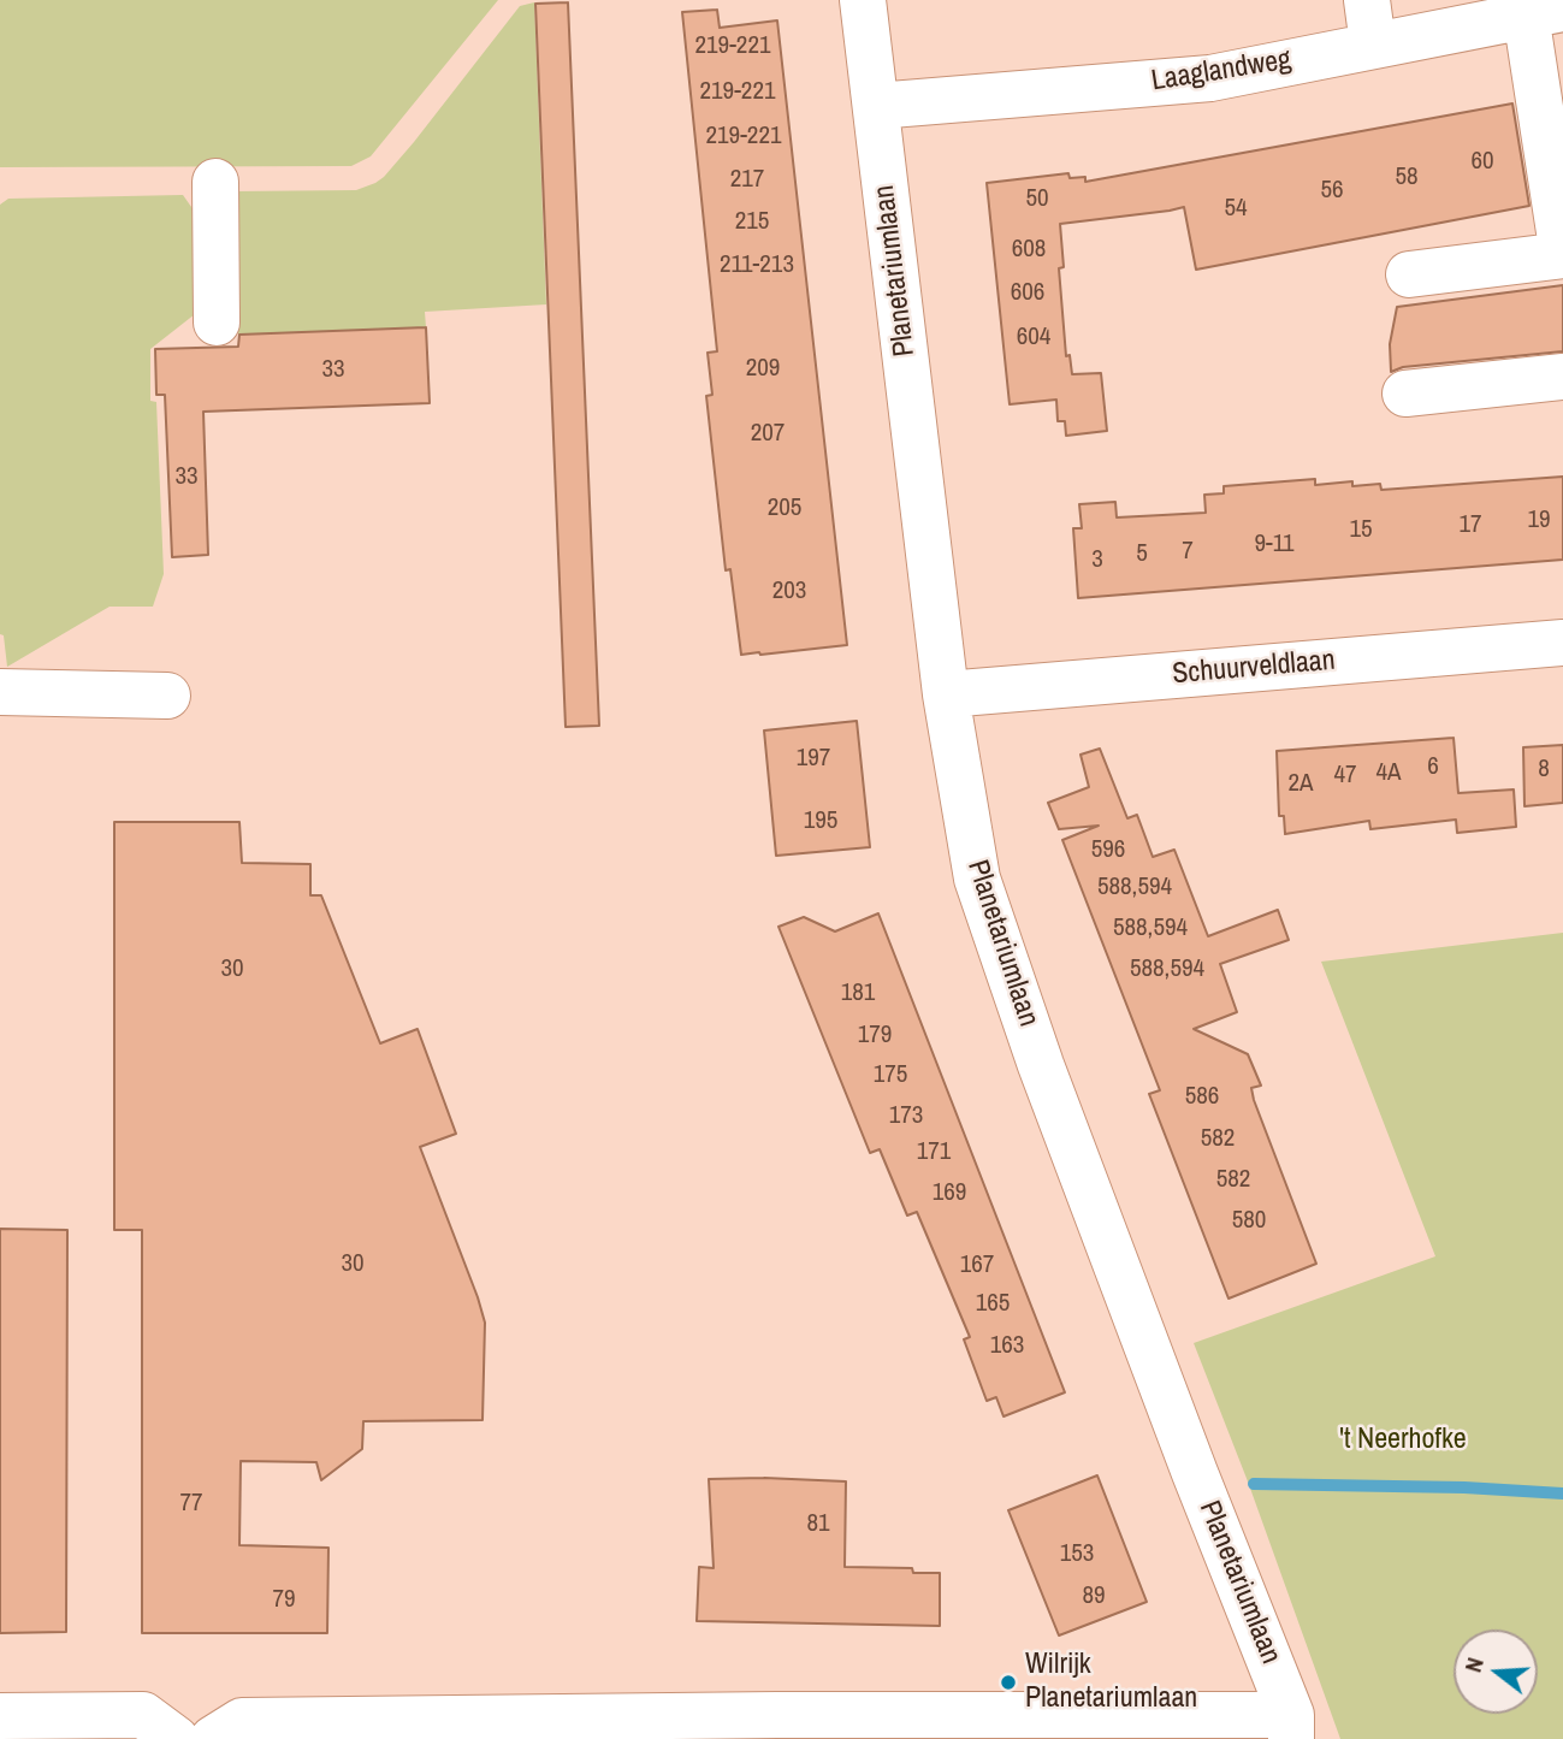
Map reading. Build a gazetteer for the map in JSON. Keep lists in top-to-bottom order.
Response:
{
  "streets": {
    "street": ["Laaglandweg", "Planetariumlaan", "Schuurveldlaan"]
  },
  "crossings": [
    ["Laaglandweg", "Planetariumlaan"],
    ["Planetariumlaan", "Schuurveldlaan"]
  ],
  "parks": ["'t Neerhofke"],
  "places": ["Wilrijk Planetariumlaan"],
  "house_numbers": [
    "219-221",
    "219-221",
    "219-221",
    "60",
    "58",
    "217",
    "56",
    "50",
    "54",
    "215",
    "608",
    "211-213",
    "606",
    "604",
    "209",
    "33",
    "207",
    "33",
    "205",
    "19",
    "17",
    "15",
    "9-11",
    "7",
    "5",
    "3",
    "203",
    "197",
    "6",
    "8",
    "4A",
    "47",
    "2A",
    "195",
    "596",
    "588,594",
    "588,594",
    "30",
    "588,594",
    "181",
    "179",
    "175",
    "586",
    "173",
    "582",
    "171",
    "582",
    "169",
    "580",
    "30",
    "167",
    "165",
    "163",
    "77",
    "81",
    "153",
    "89",
    "79"
  ],
  "north": "left"
}
